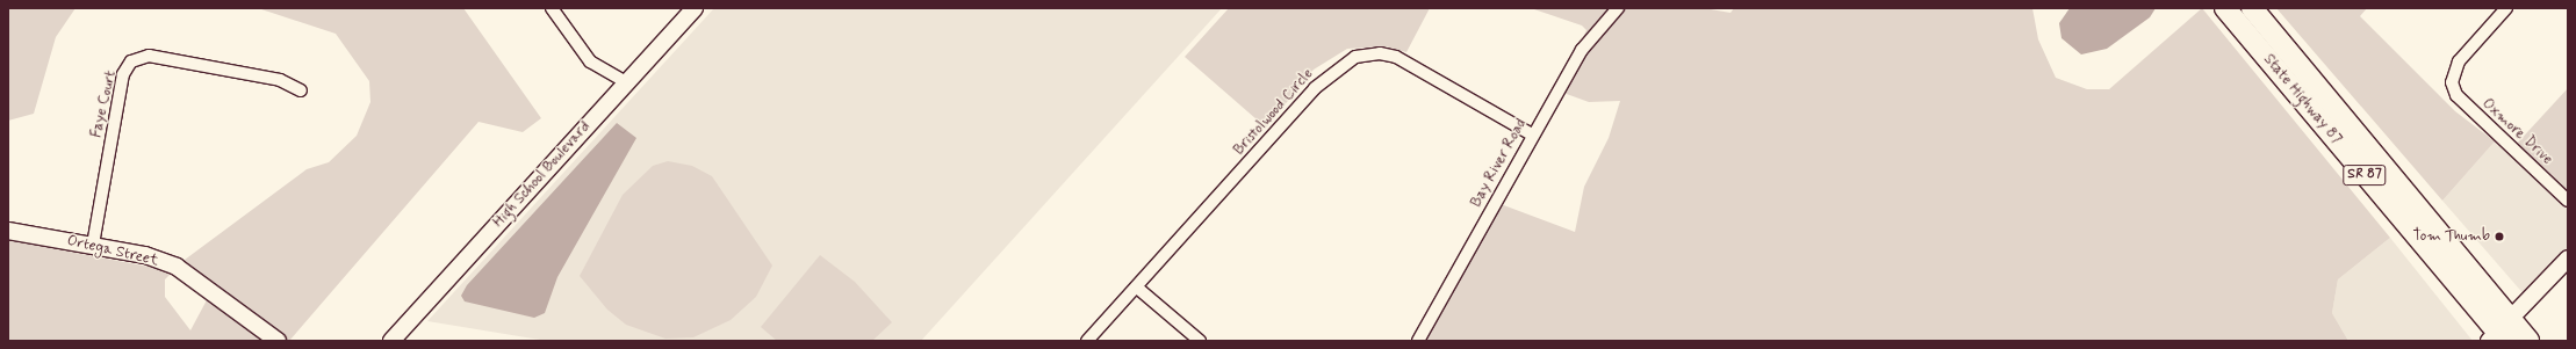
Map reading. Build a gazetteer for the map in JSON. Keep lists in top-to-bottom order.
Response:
{
  "streets": {
    "highway": ["State Highway 87", "SR 87"],
    "street": [
      "Faye Court",
      "Bristolwood Circle",
      "Oxmore Drive",
      "Bay River Road",
      "High School Boulevard",
      "Ortega Street"
    ]
  },
  "crossings": [
    ["State Highway 87", "SR 87"],
    ["Faye Court", "Ortega Street"],
    ["Bristolwood Circle", "Bay River Road"]
  ],
  "places": ["Tom Thumb"]
}
